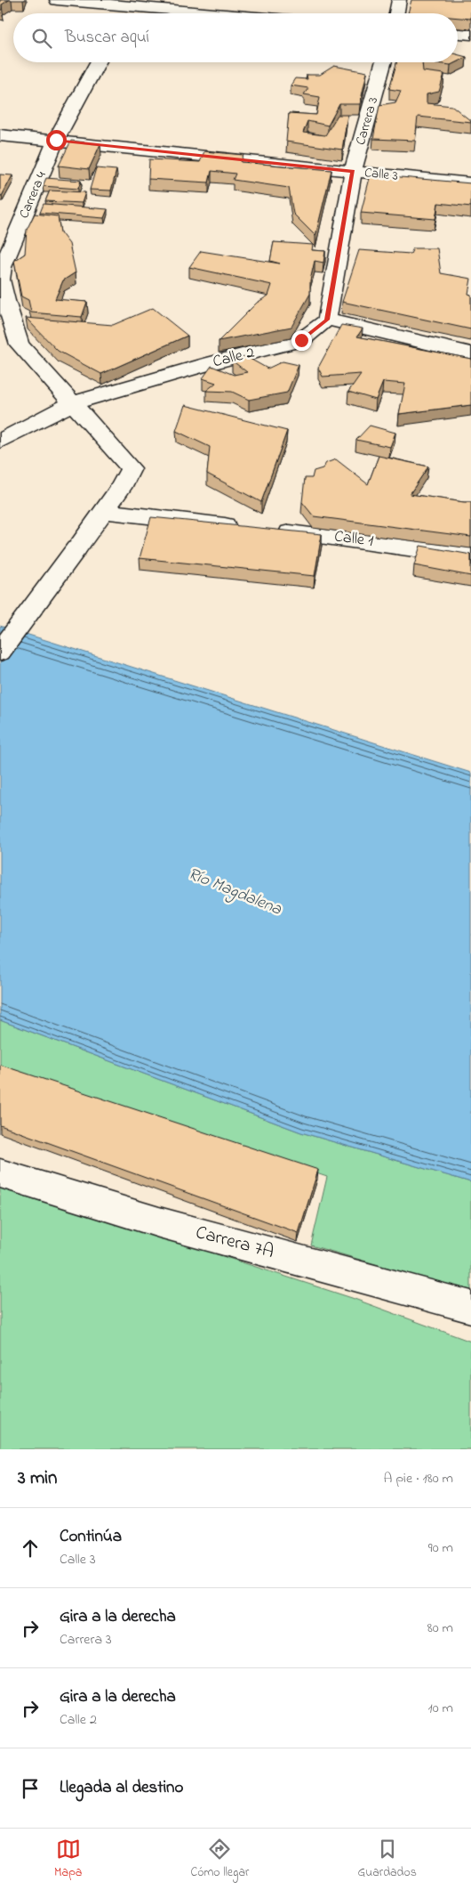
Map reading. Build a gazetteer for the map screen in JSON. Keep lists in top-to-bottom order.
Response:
{
  "streets": {
    "street": [
      "Carrera 3",
      "Calle 3",
      "Carrera 4",
      "Calle 2",
      "Calle 1",
      "Carrera 7A"
    ]
  },
  "crossings": [
    ["Carrera 3", "Calle 3"],
    ["Carrera 3", "Calle 2"],
    ["Calle 3", "Carrera 4"],
    ["Carrera 4", "Calle 2"]
  ],
  "water": ["Río Magdalena"],
  "page": {
    "search": "Buscar aquí",
    "heading": ["3 min", "A pie · 180 m"],
    "list": [
      ["Continúa", "Calle 3", "90 m"],
      ["Gira a la derecha", "Carrera 3", "80 m"],
      ["Gira a la derecha", "Calle 2", "10 m"],
      "Llegada al destino"
    ],
    "nav": ["Mapa", "Cómo llegar", "Guardados"]
  }
}
